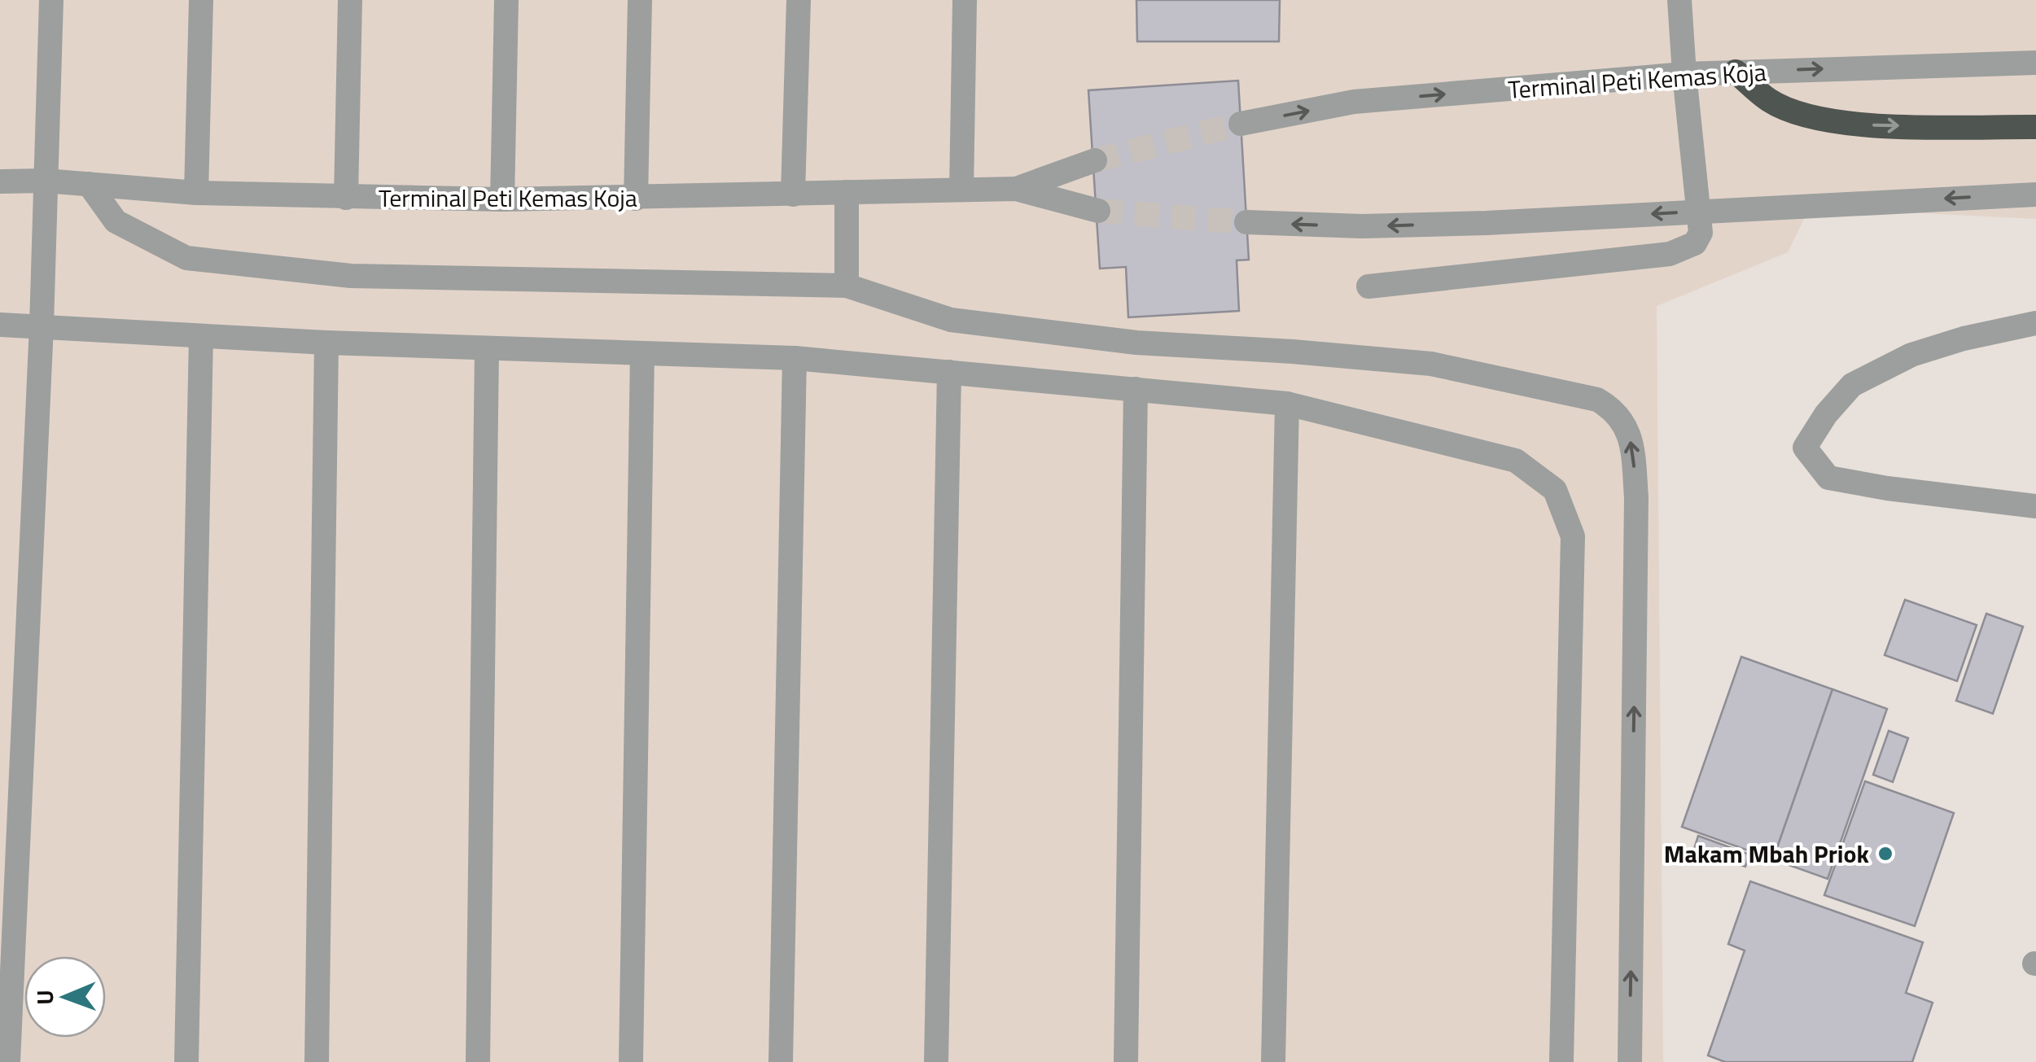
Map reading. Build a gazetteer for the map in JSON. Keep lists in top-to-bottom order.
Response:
{
  "streets": {
    "street": ["Terminal Peti Kemas Koja"]
  },
  "places": ["Makam Mbah Priok"],
  "north": "left"
}
